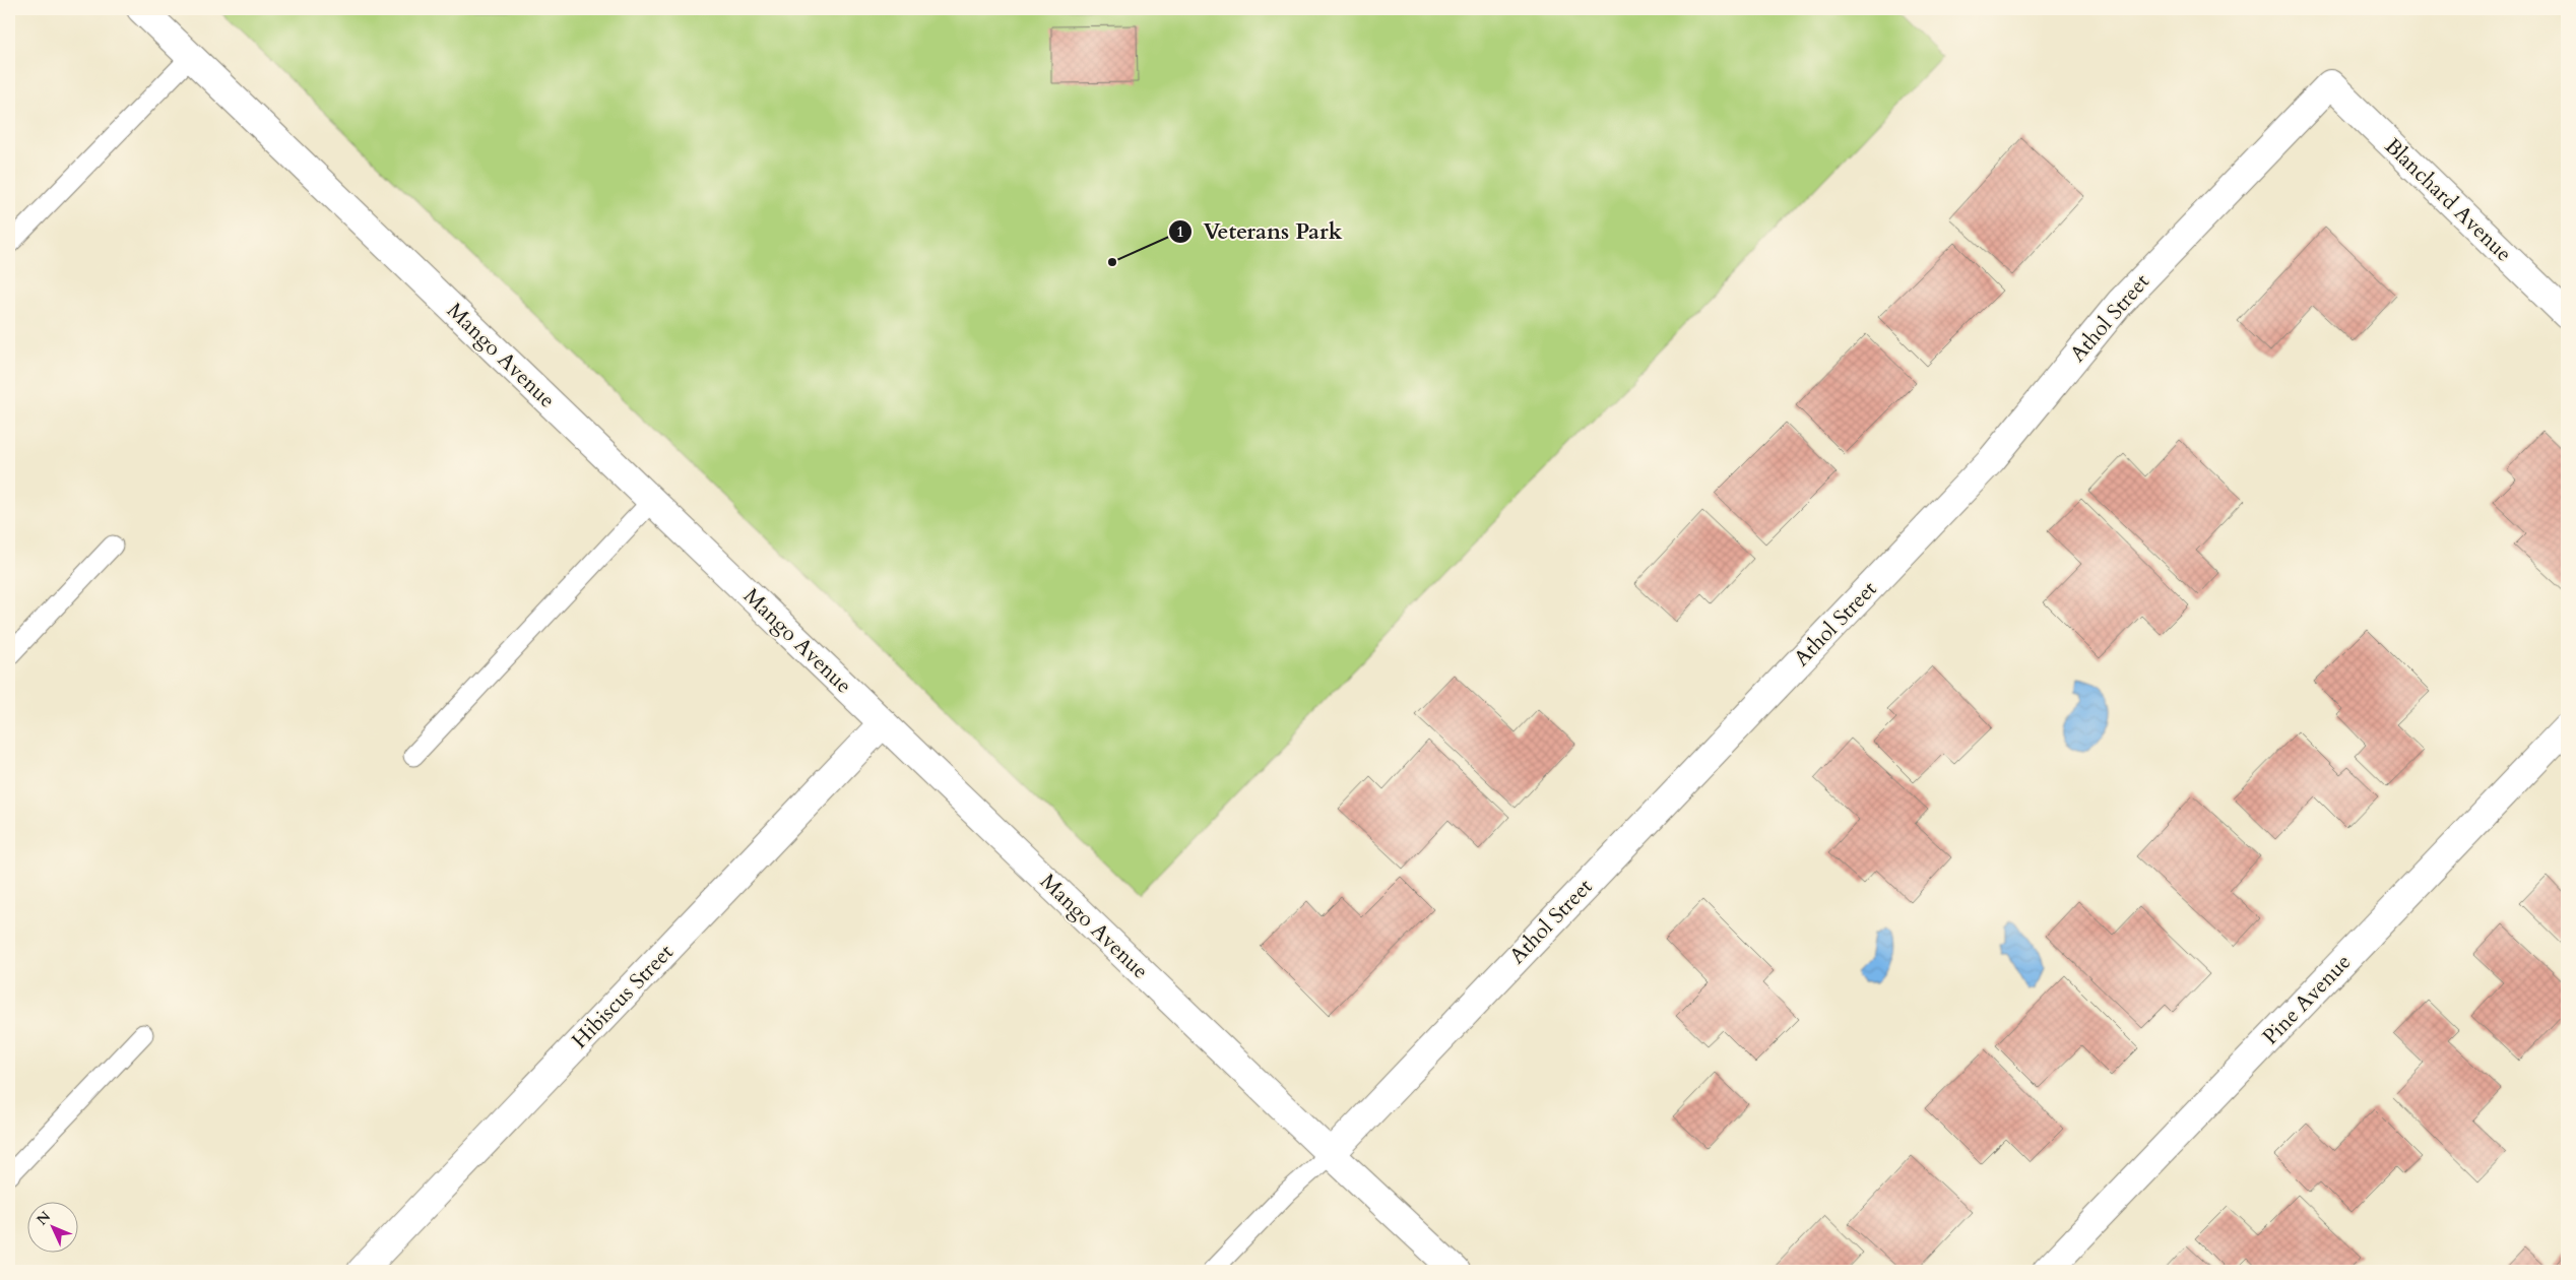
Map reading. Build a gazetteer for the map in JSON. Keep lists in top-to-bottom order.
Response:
{
  "streets": {
    "street": [
      "Blanchard Avenue",
      "Athol Street",
      "Mango Avenue",
      "Hibiscus Street",
      "Pine Avenue"
    ]
  },
  "crossings": [
    ["Blanchard Avenue", "Athol Street"],
    ["Athol Street", "Mango Avenue"],
    ["Mango Avenue", "Hibiscus Street"]
  ],
  "places": ["Veterans Park"],
  "north": "top left"
}
